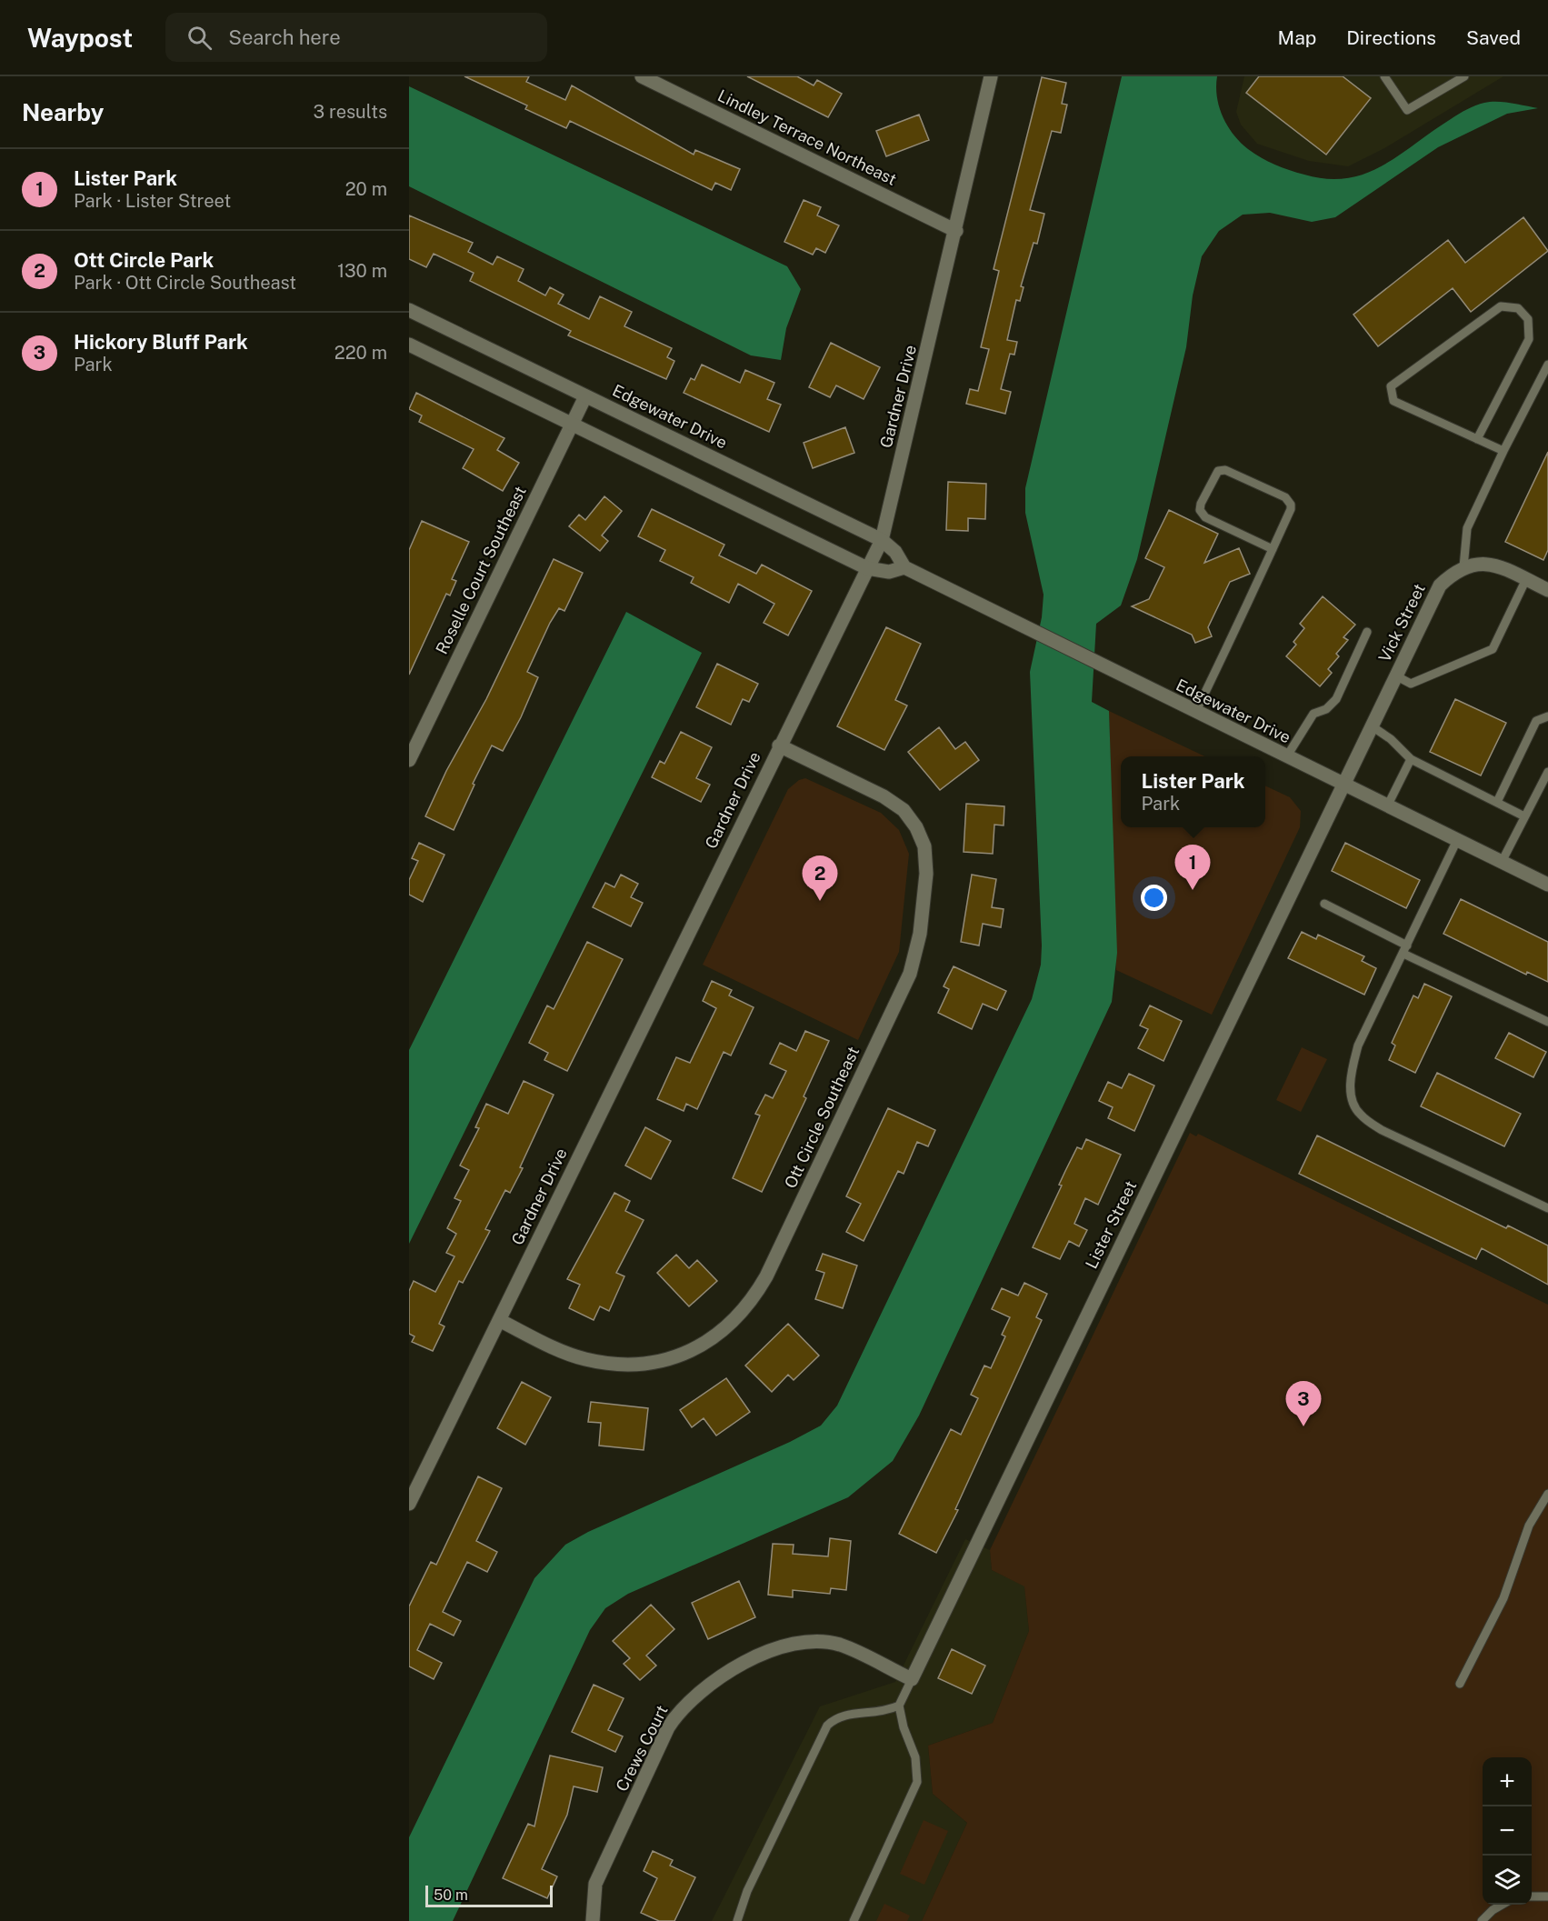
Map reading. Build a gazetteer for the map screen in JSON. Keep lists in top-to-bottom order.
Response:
{
  "streets": {
    "street": [
      "Lindley Terrace Northeast",
      "Gardner Drive",
      "Edgewater Drive",
      "Roselle Court Southeast",
      "Vick Street",
      "Ott Circle Southeast",
      "Lister Street",
      "Crews Court"
    ]
  },
  "crossings": [
    ["Lindley Terrace Northeast", "Gardner Drive"],
    ["Gardner Drive", "Edgewater Drive"],
    ["Gardner Drive", "Ott Circle Southeast"],
    ["Edgewater Drive", "Roselle Court Southeast"],
    ["Edgewater Drive", "Vick Street"],
    ["Edgewater Drive", "Lister Street"],
    ["Vick Street", "Lister Street"],
    ["Lister Street", "Crews Court"]
  ],
  "scale_bar": "50 m",
  "page": {
    "header": "Waypost",
    "search": "Search here",
    "nav": ["Map", "Directions", "Saved"],
    "heading": ["Nearby", "3 results"],
    "list": [
      {
        "mark": "1",
        "name": "Lister Park",
        "note": "Park · Lister Street",
        "value": "20 m"
      },
      {
        "mark": "2",
        "name": "Ott Circle Park",
        "note": "Park · Ott Circle Southeast",
        "value": "130 m"
      },
      {
        "mark": "3",
        "name": "Hickory Bluff Park",
        "note": "Park",
        "value": "220 m"
      }
    ],
    "popup": ["Lister Park", "Park"],
    "pins": ["1", "2", "3"],
    "map_buttons": ["+", "−"],
    "scale": "50 m"
  }
}
